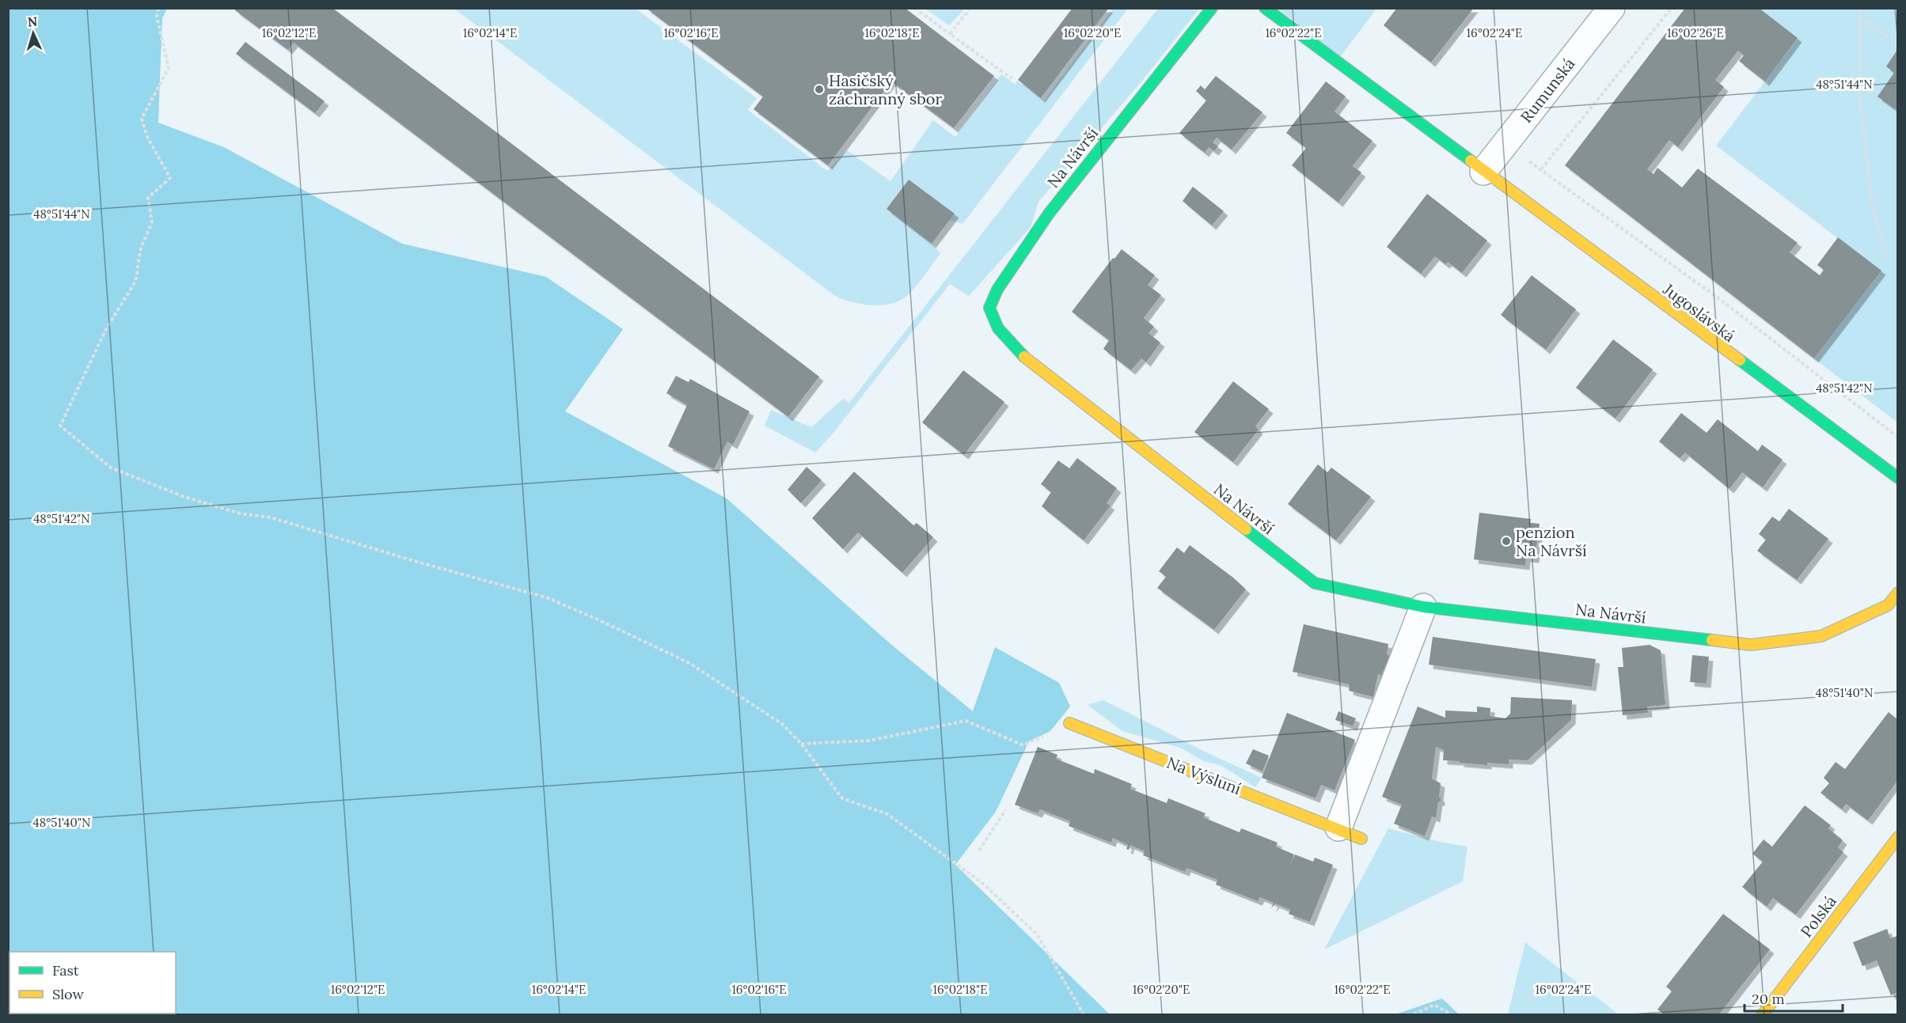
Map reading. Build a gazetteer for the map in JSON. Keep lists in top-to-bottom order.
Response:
{
  "streets": {
    "street": [
      "Rumunská",
      "Na Návrší",
      "Jugoslávská",
      "Na Výsluní",
      "Polská"
    ]
  },
  "crossings": [
    ["Rumunská", "Jugoslávská"]
  ],
  "places": ["Hasičský záchranný sbor", "penzion Na Návrší"],
  "legend": ["Fast", "Slow"],
  "scale_bar": "20 m",
  "north": "top",
  "coordinates": [
    "16°02'12\"E",
    "16°02'14\"E",
    "16°02'16\"E",
    "16°02'18\"E",
    "16°02'20\"E",
    "16°02'22\"E",
    "16°02'24\"E",
    "16°02'26\"E",
    "48°51'44\"N",
    "48°51'42\"N",
    "48°51'40\"N"
  ]
}
